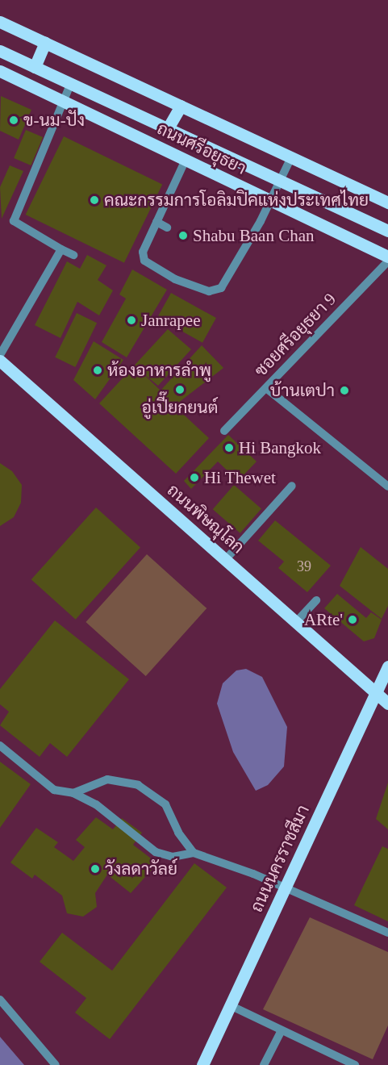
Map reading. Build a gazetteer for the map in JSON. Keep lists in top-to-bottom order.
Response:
{
  "streets": {
    "main road": ["ถนนศรีอยุธยา", "ถนนพิษณุโลก", "ถนนนครราชสีมา"],
    "street": ["ซอยศรีอยุธยา 9"]
  },
  "crossings": [
    ["ถนนพิษณุโลก", "ถนนนครราชสีมา"]
  ],
  "places": [
    "ข-นม-ปัง",
    "คณะกรรมการโอลิมปิคแห่งประเทศไทย",
    "Shabu Baan Chan",
    "Janrapee",
    "ห้องอาหารลำพู",
    "อู่เปี๊ยกยนต์",
    "บ้านเตปา",
    "Hi Bangkok",
    "Hi Thewet",
    "ARte'",
    "วังลดาวัลย์"
  ],
  "house_numbers": ["39"]
}
